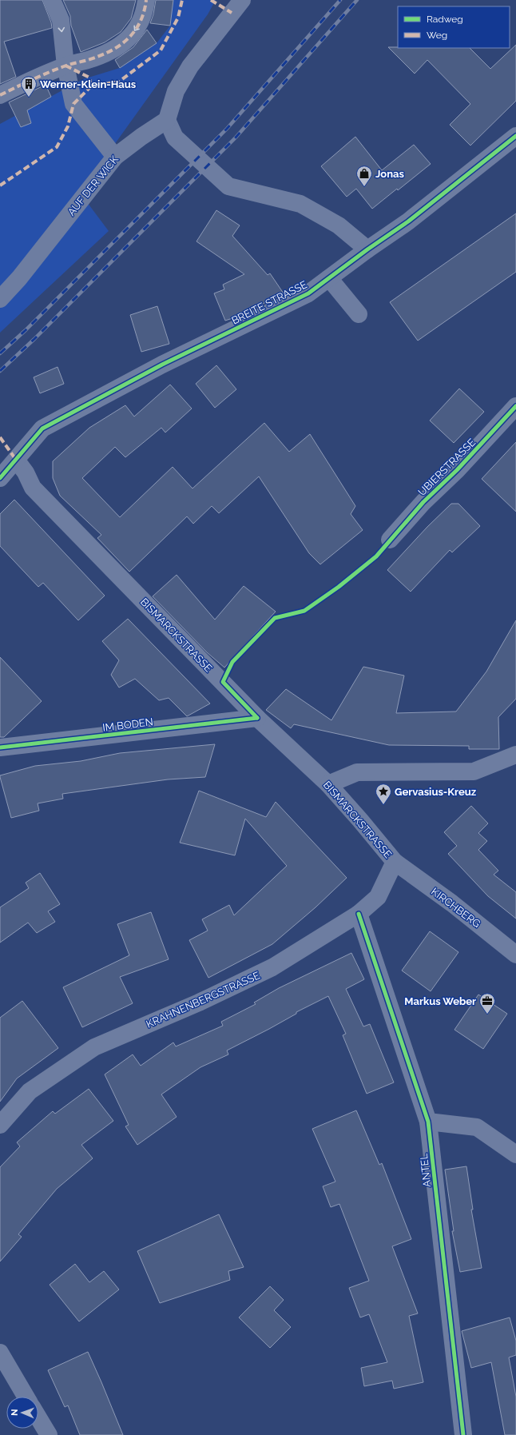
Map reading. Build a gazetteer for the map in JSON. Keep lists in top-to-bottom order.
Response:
{
  "streets": {
    "street": [
      "AUF DER WICK",
      "BREITE STRASSE",
      "UBIERSTRASSE",
      "BISMARCKSTRASSE",
      "IM BODEN",
      "KIRCHBERG",
      "KRAHNENBERGSTRASSE",
      "ANTEL"
    ]
  },
  "crossings": [
    ["BREITE STRASSE", "BISMARCKSTRASSE"],
    ["BISMARCKSTRASSE", "IM BODEN"],
    ["BISMARCKSTRASSE", "KIRCHBERG"],
    ["BISMARCKSTRASSE", "KRAHNENBERGSTRASSE"],
    ["KIRCHBERG", "KRAHNENBERGSTRASSE"],
    ["KRAHNENBERGSTRASSE", "ANTEL"]
  ],
  "places": {
    "building": ["Werner-Klein-Haus"],
    "shop": ["Jonas"],
    "place": ["Gervasius-Kreuz"],
    "office": ["Markus Weber"]
  },
  "legend": ["Radweg", "Weg"],
  "north": "left"
}
